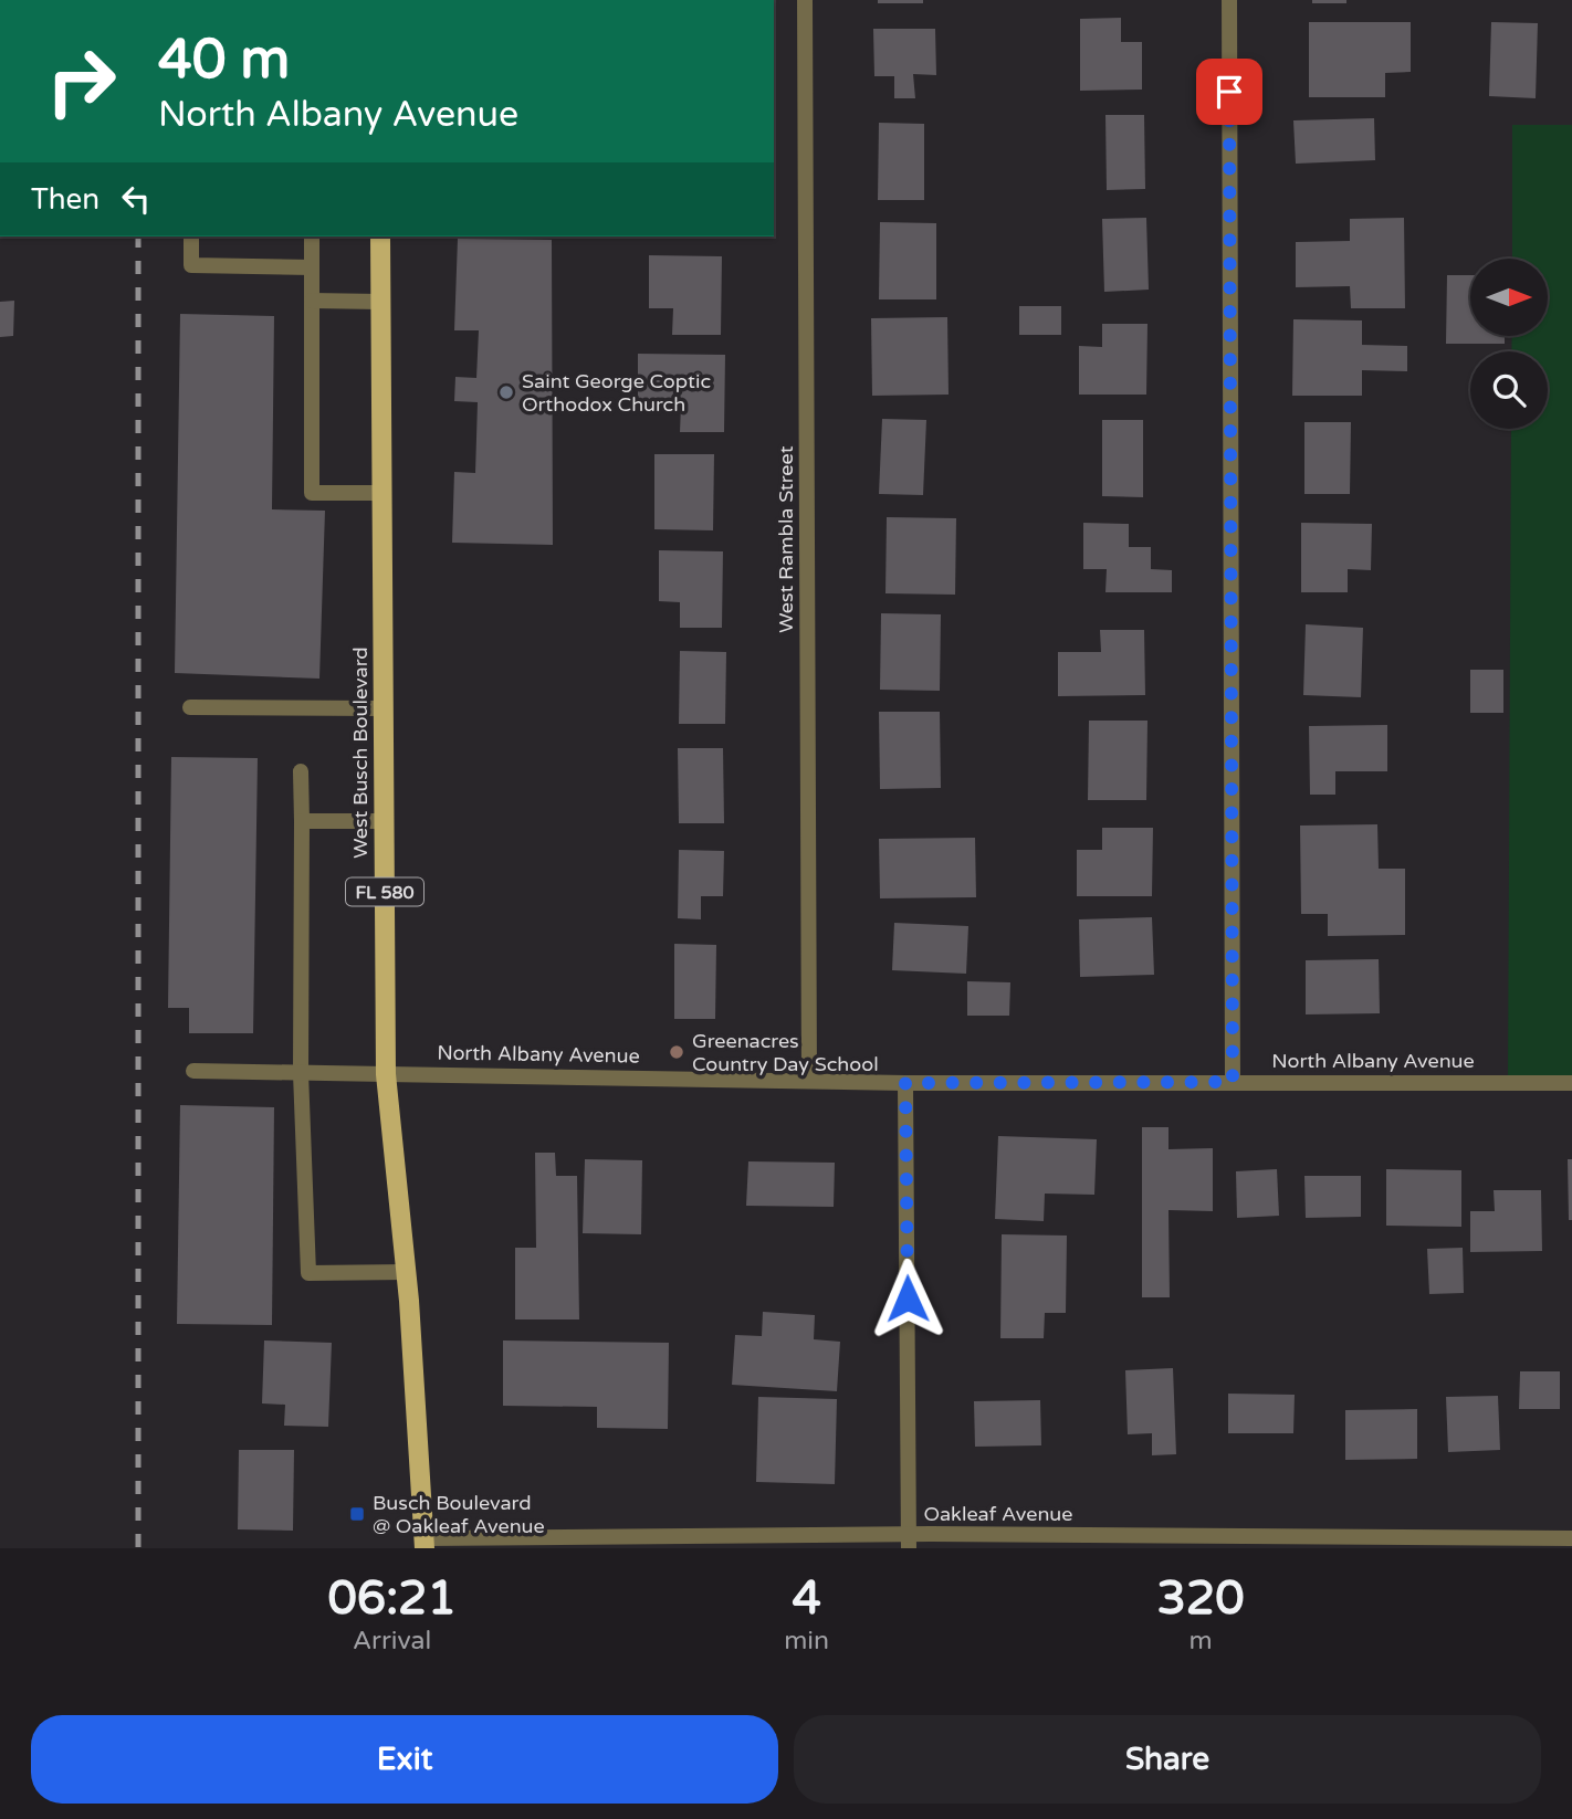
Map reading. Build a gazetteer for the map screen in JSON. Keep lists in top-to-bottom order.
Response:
{
  "streets": {
    "main road": ["West Busch Boulevard", "FL 580"],
    "street": ["West Rambla Street", "North Albany Avenue", "Oakleaf Avenue"]
  },
  "crossings": [
    ["West Rambla Street", "North Albany Avenue"],
    ["West Busch Boulevard", "North Albany Avenue"],
    ["West Busch Boulevard", "Oakleaf Avenue"]
  ],
  "places": {
    "other": ["Saint George Coptic Orthodox Church", "Greenacres Country Day School"],
    "transit": ["Busch Boulevard @ Oakleaf Avenue"]
  },
  "north": "right",
  "page": {
    "turn": ["40 m", "North Albany Avenue"],
    "then": "Then",
    "eta": [
      "06:21",
      "Arrival",
      "4",
      "min",
      "320",
      "m"
    ],
    "buttons": ["Exit", "Share"]
  }
}
